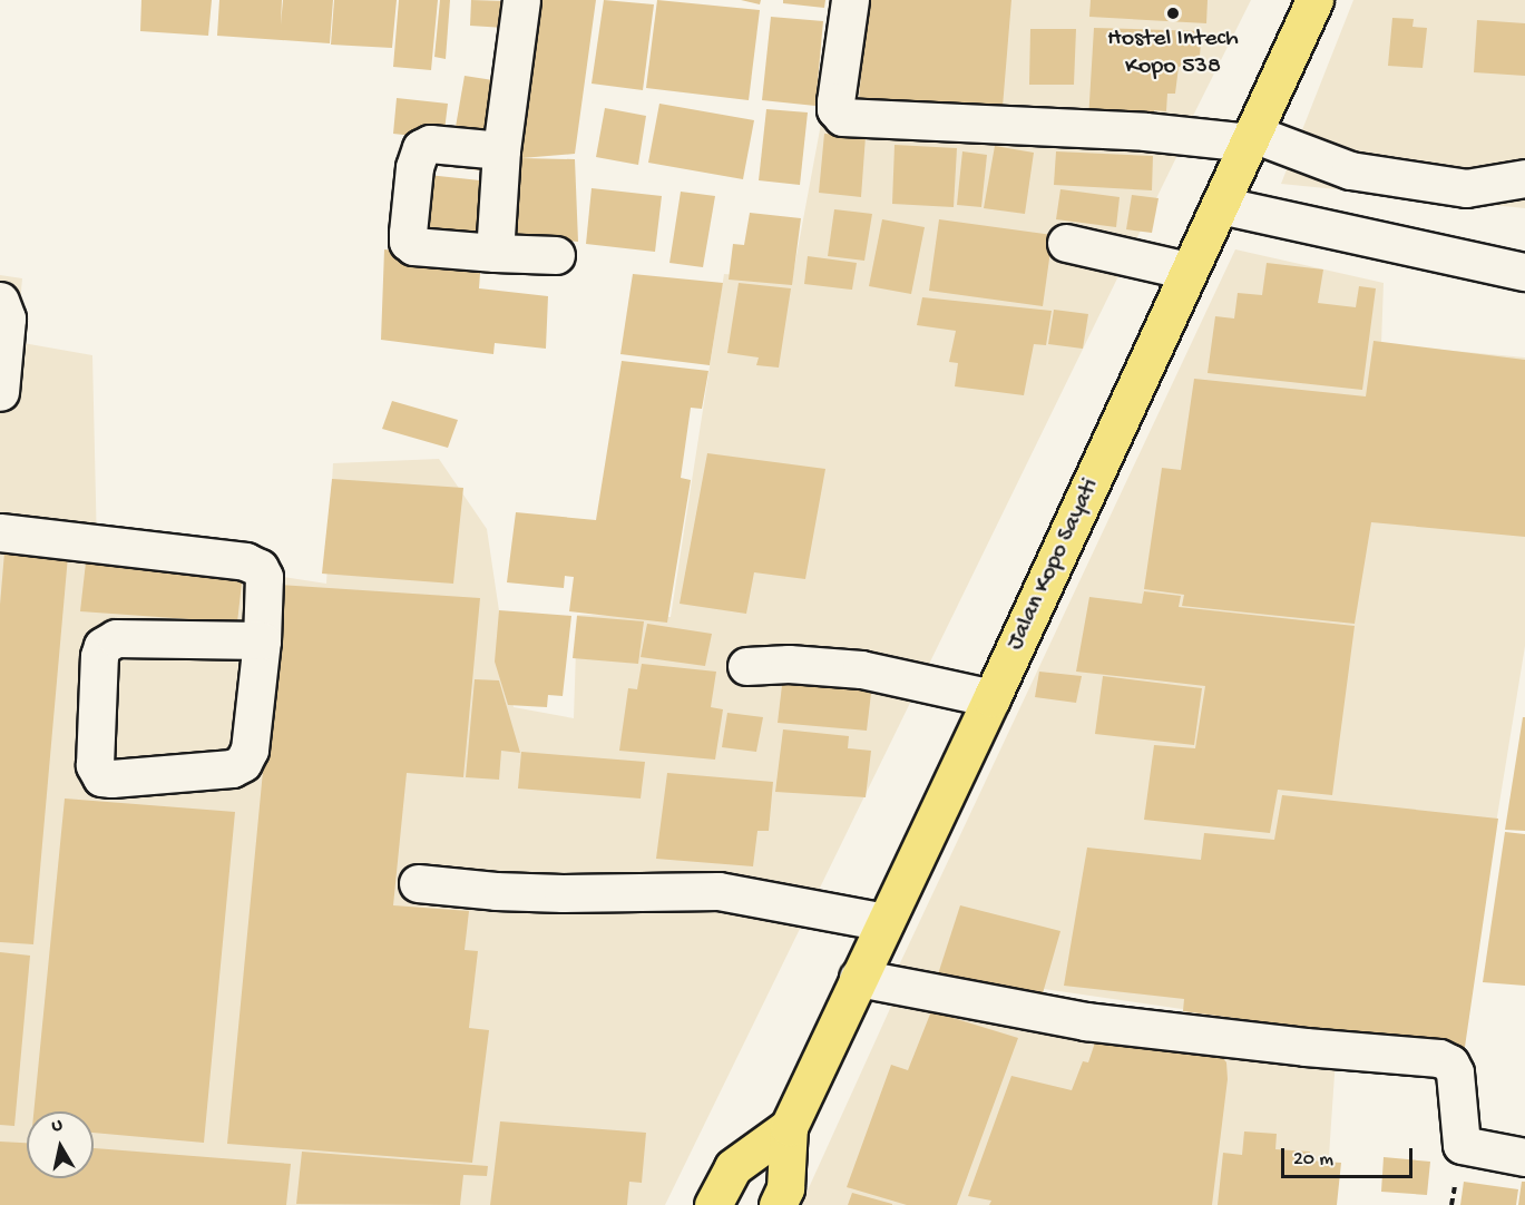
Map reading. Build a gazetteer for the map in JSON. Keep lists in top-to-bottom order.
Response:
{
  "streets": {
    "main road": ["Jalan Kopo Sayati"]
  },
  "places": ["Hostel Intech Kopo 538"],
  "scale_bar": "20 m",
  "north": "top"
}
